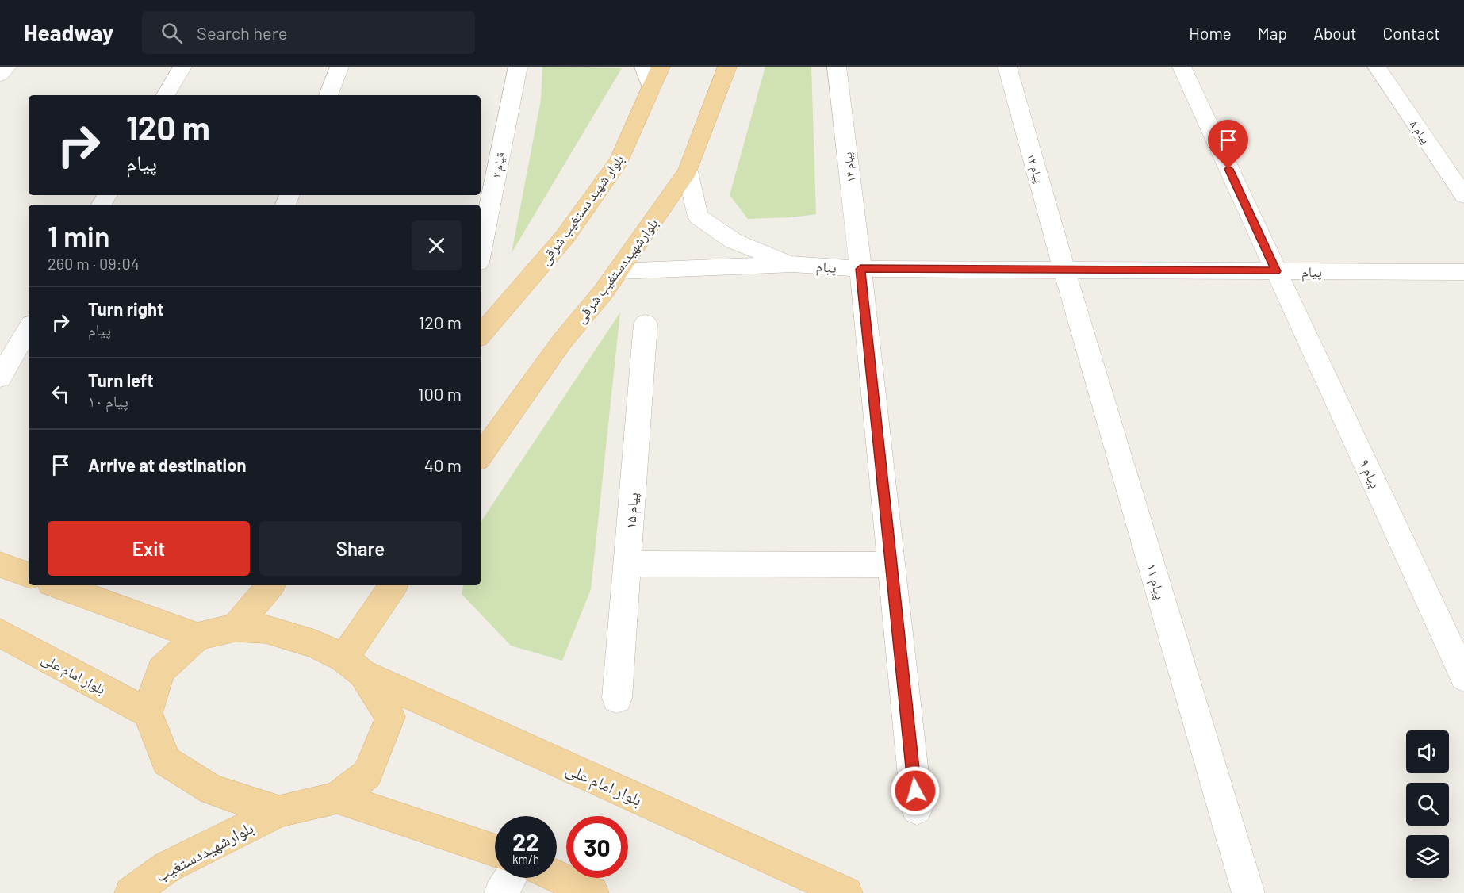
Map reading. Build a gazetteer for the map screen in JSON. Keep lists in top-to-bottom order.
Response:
{
  "streets": {
    "main road": [
      "بلوار شهید دستغیب شرقی",
      "بلوارشهیددستغیب شرقی",
      "بلوار امام علی",
      "بلوارشهیددستغیب"
    ],
    "street": [
      "پیام ۸",
      "قیام ۲",
      "پیام ۱۴",
      "پیام ۱۲",
      "پیام",
      "پیام ۹",
      "پيام ۱۵",
      "پیام ۱۱"
    ]
  },
  "crossings": [
    ["پیام ۱۴", "پیام"],
    ["پیام ۱۲", "پیام"],
    ["پیام ۱۲", "پیام ۱۱"],
    ["پیام", "بلوارشهیددستغیب شرقی"],
    ["پیام", "پیام ۹"],
    ["پیام", "پیام ۱۱"]
  ],
  "page": {
    "header": "Headway",
    "search": "Search here",
    "nav": [
      "Home",
      "Map",
      "About",
      "Contact"
    ],
    "turn": ["120 m", "پیام"],
    "heading": ["1 min", "260 m · 09:04"],
    "list": [
      {
        "name": "Turn right",
        "note": "پیام",
        "value": "120 m"
      },
      {
        "name": "Turn left",
        "note": "پیام ۱۰",
        "value": "100 m"
      },
      {
        "name": "Arrive at destination",
        "value": "40 m"
      }
    ],
    "buttons": ["Exit", "Share"],
    "speed": "22 km/h",
    "limit": "30"
  }
}
